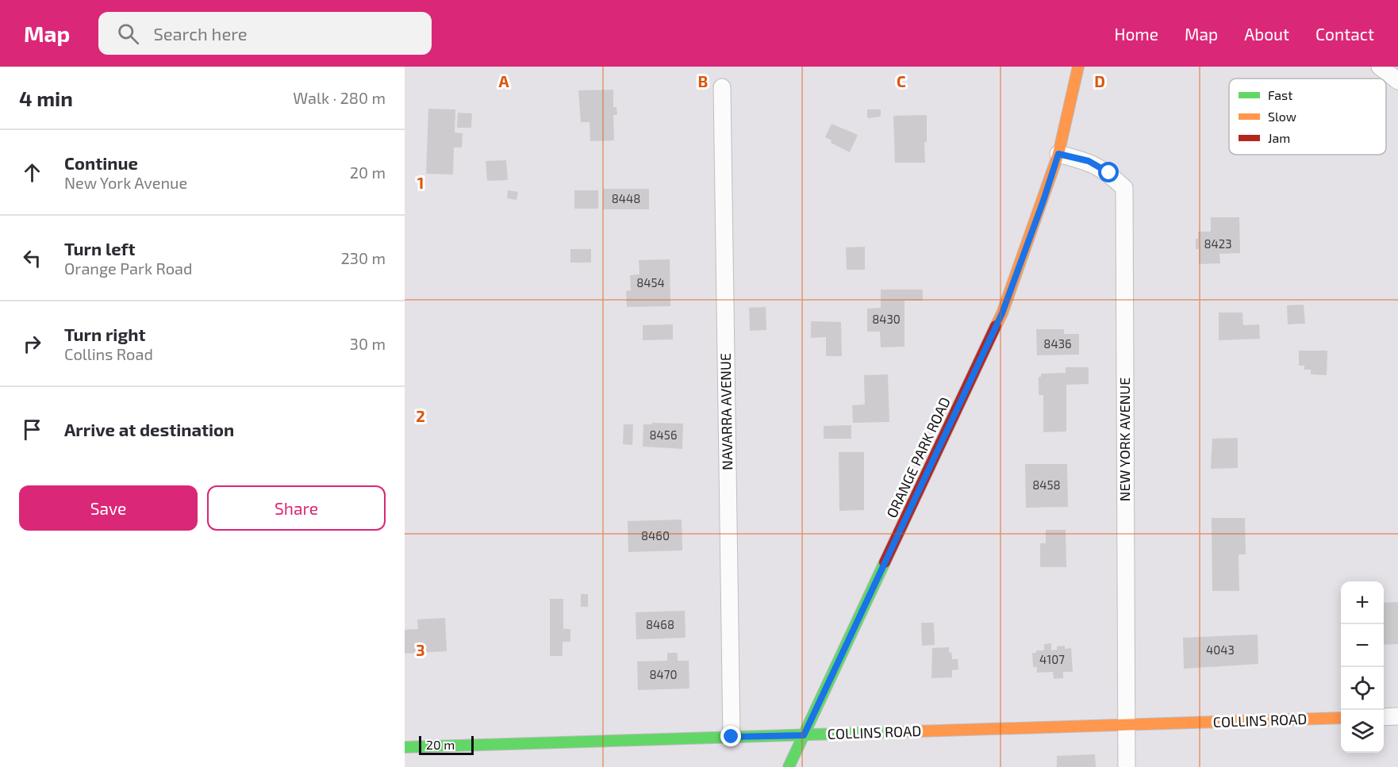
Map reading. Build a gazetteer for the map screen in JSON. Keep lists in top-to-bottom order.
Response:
{
  "streets": {
    "street": [
      "NAVARRA AVENUE",
      "NEW YORK AVENUE",
      "ORANGE PARK ROAD",
      "COLLINS ROAD"
    ]
  },
  "crossings": [
    ["NAVARRA AVENUE", "COLLINS ROAD"],
    ["NEW YORK AVENUE", "ORANGE PARK ROAD"],
    ["NEW YORK AVENUE", "COLLINS ROAD"],
    ["ORANGE PARK ROAD", "COLLINS ROAD"]
  ],
  "house_numbers": [
    "8448",
    "8423",
    "8454",
    "8430",
    "8436",
    "8456",
    "8458",
    "8460",
    "8468",
    "4043",
    "4107",
    "8470"
  ],
  "legend": ["Fast", "Slow", "Jam"],
  "scale_bar": "20 m",
  "page": {
    "header": "Map",
    "search": "Search here",
    "nav": [
      "Home",
      "Map",
      "About",
      "Contact"
    ],
    "heading": ["4 min", "Walk · 280 m"],
    "list": [
      ["Continue", "New York Avenue", "20 m"],
      ["Turn left", "Orange Park Road", "230 m"],
      ["Turn right", "Collins Road", "30 m"],
      "Arrive at destination"
    ],
    "buttons": ["Save", "Share"],
    "map_buttons": ["+", "−"],
    "scale": "20 m"
  },
  "grid": {
    "columns": [
      "A",
      "B",
      "C",
      "D"
    ],
    "rows": ["1", "2", "3"]
  }
}
